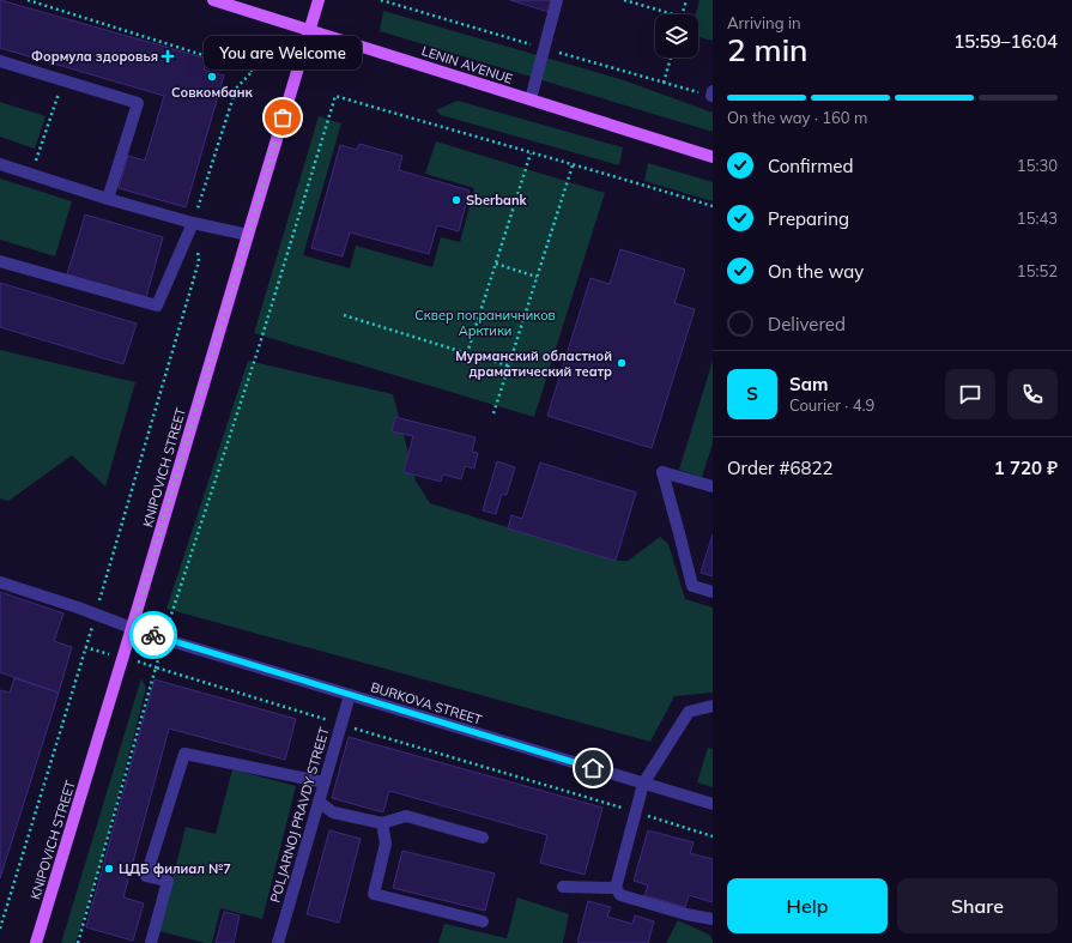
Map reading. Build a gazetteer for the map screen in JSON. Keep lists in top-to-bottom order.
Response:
{
  "streets": {
    "main road": ["LENIN AVENUE", "KNIPOVICH STREET"],
    "street": ["BURKOVA STREET", "POLJARNOJ PRAVDY STREET"]
  },
  "crossings": [
    ["LENIN AVENUE", "KNIPOVICH STREET"],
    ["KNIPOVICH STREET", "BURKOVA STREET"],
    ["BURKOVA STREET", "POLJARNOJ PRAVDY STREET"]
  ],
  "parks": ["Сквер пограничников Арктики"],
  "places": {
    "health": ["Формула здоровья"],
    "other": [
      "Совкомбанк",
      "You are Welcome",
      "Sberbank",
      "Мурманский областной драматический театр",
      "ЦДБ филиал №7"
    ]
  },
  "page": {
    "heading": ["2 min", "Arriving in", "15:59–16:04"],
    "panel": [
      "Sam",
      "Courier · 4.9",
      "Order #6822",
      "1 720 ₽"
    ],
    "bubble": "You are Welcome",
    "bar": "On the way · 160 m",
    "list": [
      ["Confirmed", "15:30"],
      ["Preparing", "15:43"],
      ["On the way", "15:52"],
      "Delivered"
    ],
    "round": "S",
    "buttons": ["Help", "Share"]
  }
}
